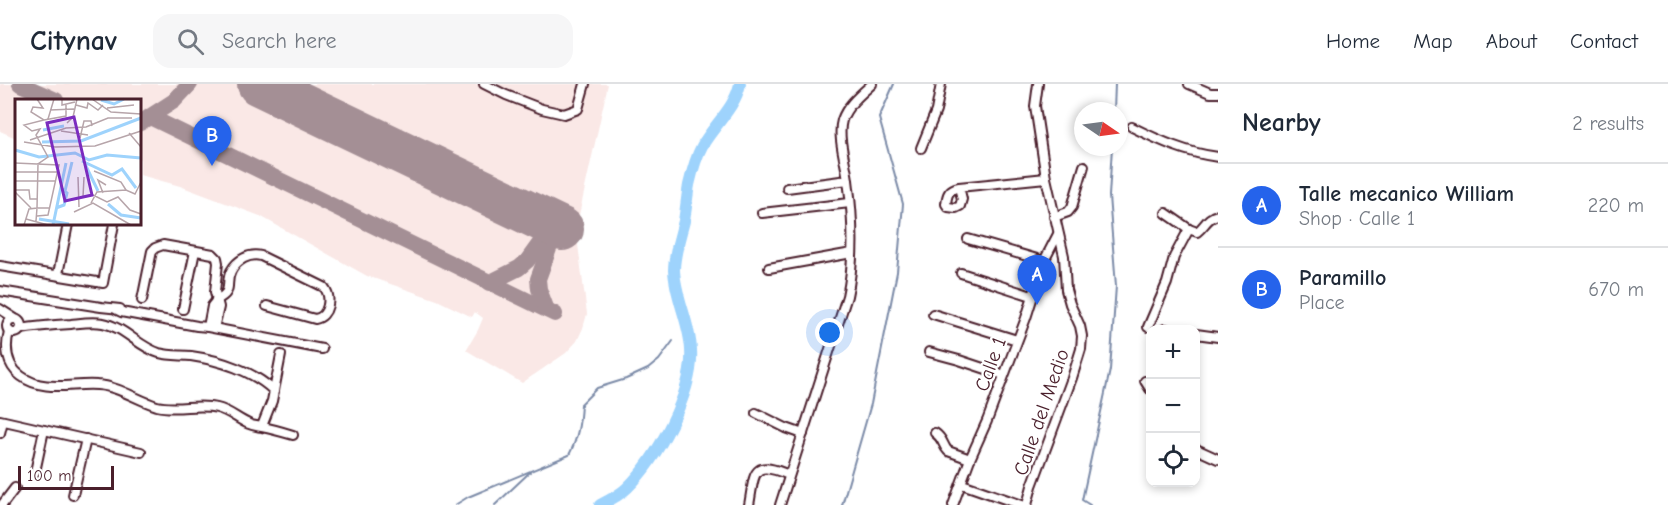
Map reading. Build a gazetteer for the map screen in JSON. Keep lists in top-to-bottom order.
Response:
{
  "streets": {
    "street": ["Calle 1", "Calle del Medio"]
  },
  "crossings": [
    ["Calle 1", "Calle del Medio"]
  ],
  "scale_bar": "100 m",
  "north": "right",
  "page": {
    "header": "Citynav",
    "search": "Search here",
    "nav": [
      "Home",
      "Map",
      "About",
      "Contact"
    ],
    "heading": ["Nearby", "2 results"],
    "pins": ["B", "A"],
    "list": [
      {
        "mark": "A",
        "name": "Talle mecanico William",
        "note": "Shop · Calle 1",
        "value": "220 m"
      },
      {
        "mark": "B",
        "name": "Paramillo",
        "note": "Place",
        "value": "670 m"
      }
    ],
    "map_buttons": ["+", "−"],
    "scale": "100 m"
  }
}
